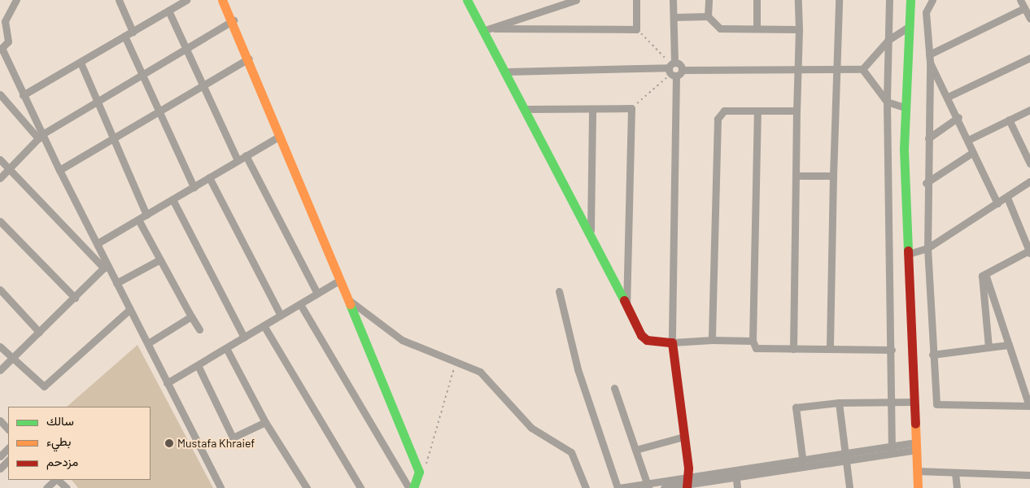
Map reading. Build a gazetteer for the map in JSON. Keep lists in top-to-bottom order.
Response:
{
  "places": ["Mustafa Khraief"],
  "legend": ["سالك", "بطيء", "مزدحم"]
}
